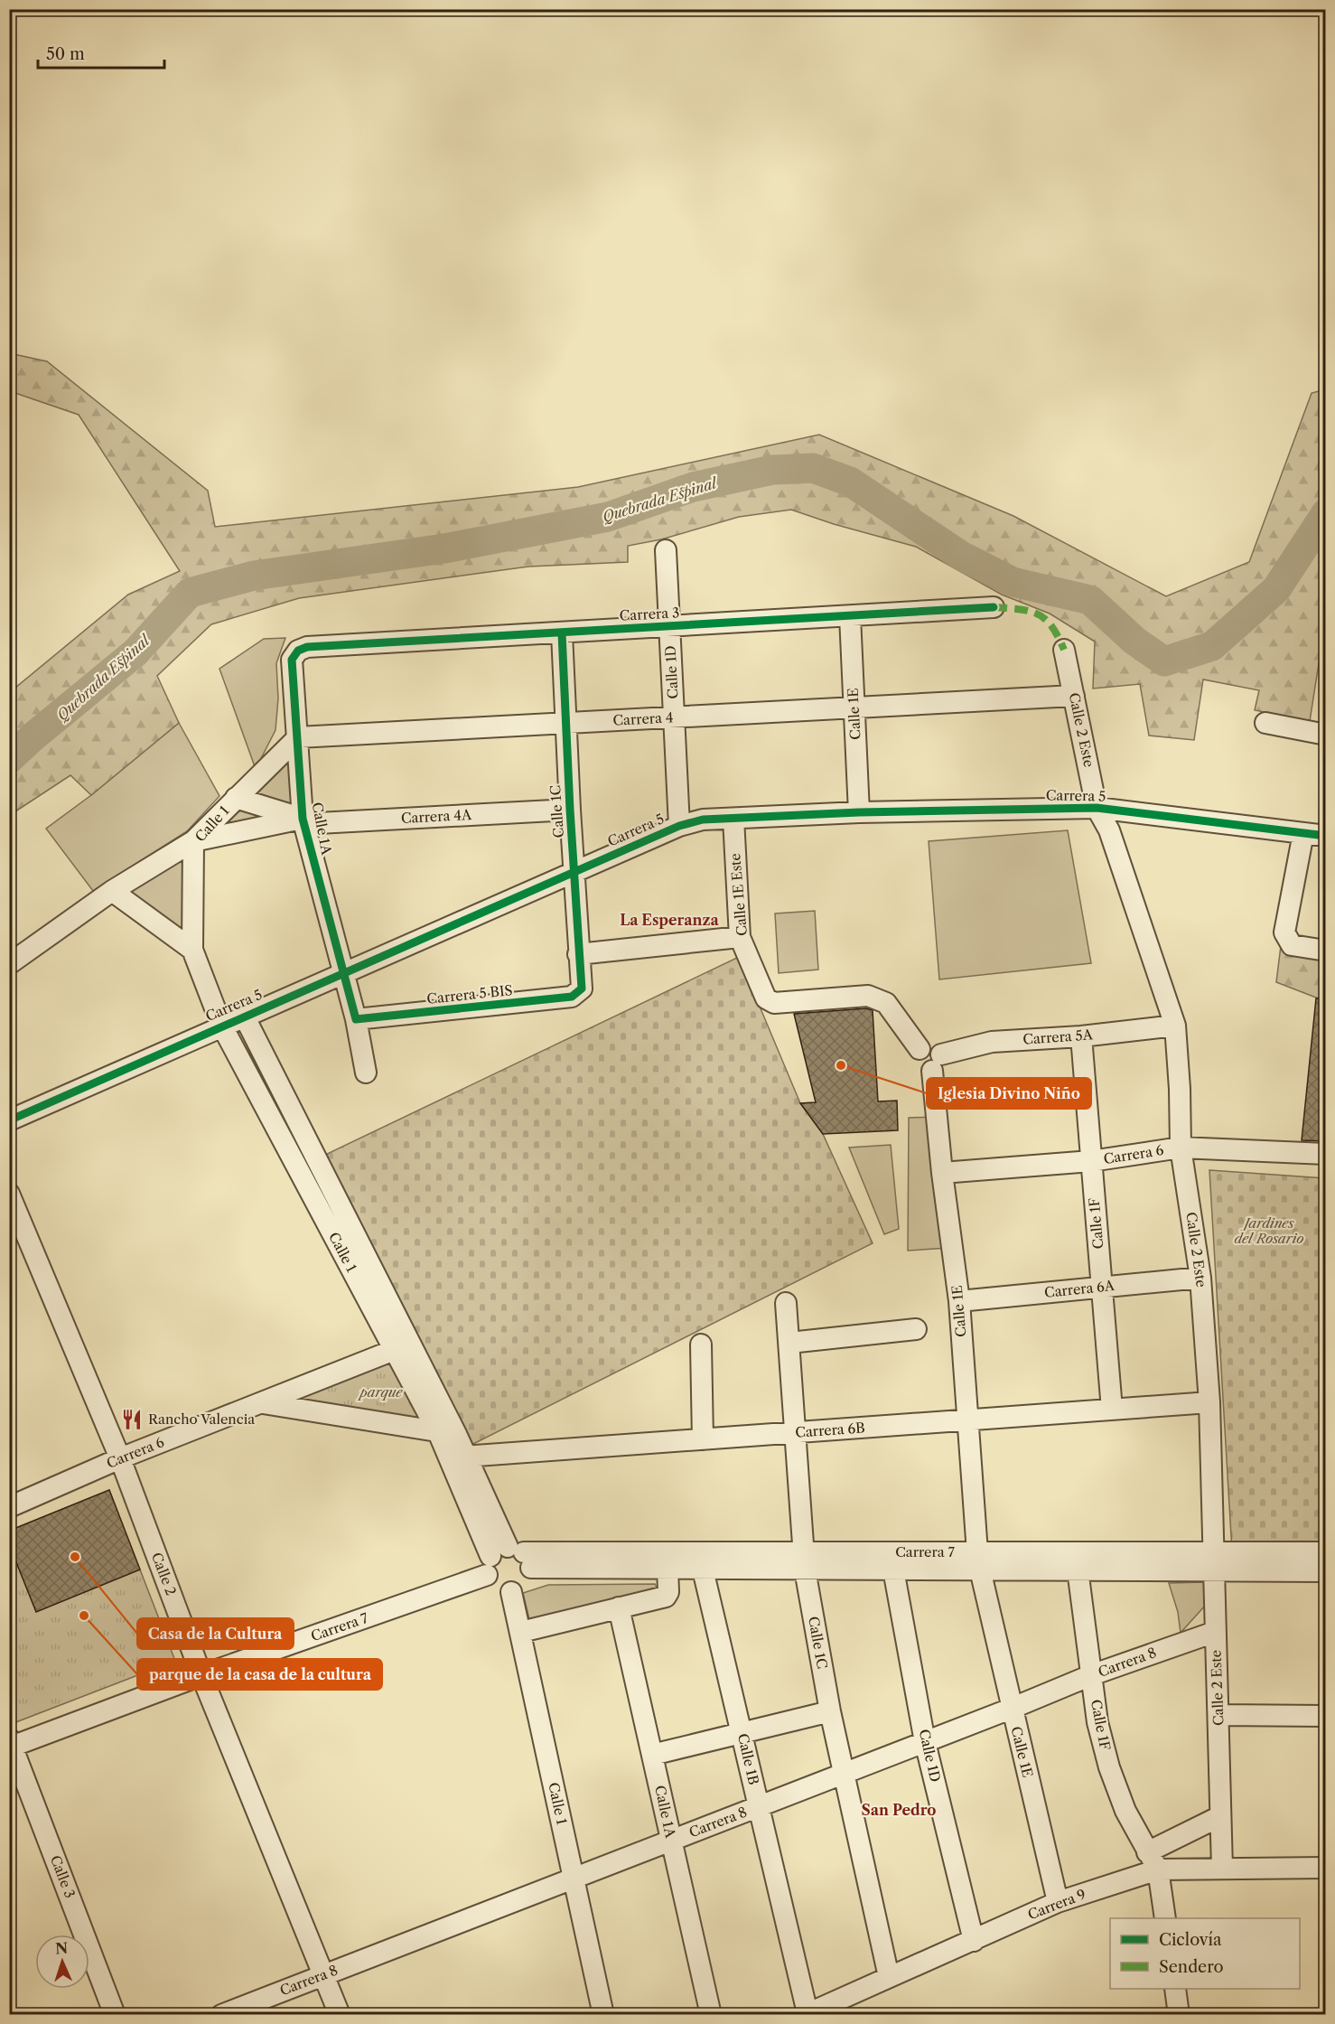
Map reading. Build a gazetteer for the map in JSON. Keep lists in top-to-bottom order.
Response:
{
  "streets": {
    "street": [
      "Carrera 3",
      "Calle 1D",
      "Calle 1E",
      "Carrera 4",
      "Calle 2 Este",
      "Carrera 5",
      "Calle 1C",
      "Carrera 4A",
      "Calle 1",
      "Calle 1A",
      "Calle 1E Este",
      "Carrera 5 BIS",
      "Carrera 5A",
      "Carrera 6",
      "Calle 1F",
      "Carrera 6A",
      "Carrera 6B",
      "Carrera 7",
      "Calle 2",
      "Carrera 8",
      "Calle 1B",
      "Calle 3",
      "Carrera 9"
    ]
  },
  "crossings": [
    ["Carrera 3", "Calle 1D"],
    ["Carrera 3", "Calle 1E"],
    ["Carrera 3", "Calle 1C"],
    ["Carrera 3", "Calle 1A"],
    ["Calle 1D", "Carrera 4"],
    ["Calle 1D", "Carrera 5"],
    ["Calle 1D", "Carrera 7"],
    ["Calle 1D", "Carrera 8"],
    ["Calle 1D", "Carrera 9"],
    ["Calle 1E", "Carrera 4"],
    ["Calle 1E", "Carrera 5"],
    ["Calle 1E", "Calle 1E Este"],
    ["Calle 1E", "Carrera 5A"],
    ["Calle 1E", "Carrera 6"],
    ["Calle 1E", "Carrera 6A"],
    ["Calle 1E", "Carrera 6B"],
    ["Calle 1E", "Carrera 7"],
    ["Calle 1E", "Carrera 8"],
    ["Calle 1E", "Carrera 9"],
    ["Carrera 4", "Calle 2 Este"],
    ["Carrera 4", "Calle 1C"],
    ["Carrera 4", "Calle 1A"],
    ["Calle 2 Este", "Carrera 5"],
    ["Calle 2 Este", "Carrera 5A"],
    ["Calle 2 Este", "Carrera 6"],
    ["Calle 2 Este", "Carrera 6A"],
    ["Calle 2 Este", "Carrera 6B"],
    ["Calle 2 Este", "Carrera 7"],
    ["Calle 2 Este", "Carrera 8"],
    ["Calle 2 Este", "Carrera 9"],
    ["Carrera 5", "Calle 1C"],
    ["Carrera 5", "Calle 1"],
    ["Carrera 5", "Calle 1A"],
    ["Carrera 5", "Calle 1E Este"],
    ["Calle 1C", "Carrera 4A"],
    ["Calle 1C", "Carrera 5 BIS"],
    ["Calle 1C", "Carrera 6B"],
    ["Calle 1C", "Carrera 7"],
    ["Calle 1C", "Carrera 8"],
    ["Calle 1C", "Carrera 9"],
    ["Carrera 4A", "Calle 1"],
    ["Carrera 4A", "Calle 1A"],
    ["Calle 1", "Carrera 6"],
    ["Calle 1", "Carrera 6B"],
    ["Calle 1", "Carrera 7"],
    ["Calle 1", "Carrera 8"],
    ["Calle 1A", "Carrera 5 BIS"],
    ["Calle 1A", "Carrera 8"],
    ["Calle 1E Este", "Carrera 5A"],
    ["Carrera 5A", "Calle 1F"],
    ["Carrera 6", "Calle 1F"],
    ["Carrera 6", "Calle 2"],
    ["Calle 1F", "Carrera 6A"],
    ["Calle 1F", "Carrera 6B"],
    ["Calle 1F", "Carrera 7"],
    ["Calle 1F", "Carrera 8"],
    ["Calle 1F", "Carrera 9"],
    ["Carrera 7", "Calle 2"],
    ["Carrera 7", "Calle 1B"],
    ["Carrera 7", "Calle 3"],
    ["Calle 2", "Carrera 8"],
    ["Carrera 8", "Calle 1B"],
    ["Calle 1B", "Carrera 9"]
  ],
  "districts": ["La Esperanza", "San Pedro"],
  "water": ["Quebrada Espinal"],
  "parks": ["Jardines del Rosario", "parque"],
  "places": {
    "other": ["Iglesia Divino Niño", "Casa de la Cultura", "parque de la casa de la cultura"],
    "restaurant": ["Rancho Valencia"]
  },
  "legend": ["Ciclovía", "Sendero"],
  "scale_bar": "50 m",
  "north": "top"
}
